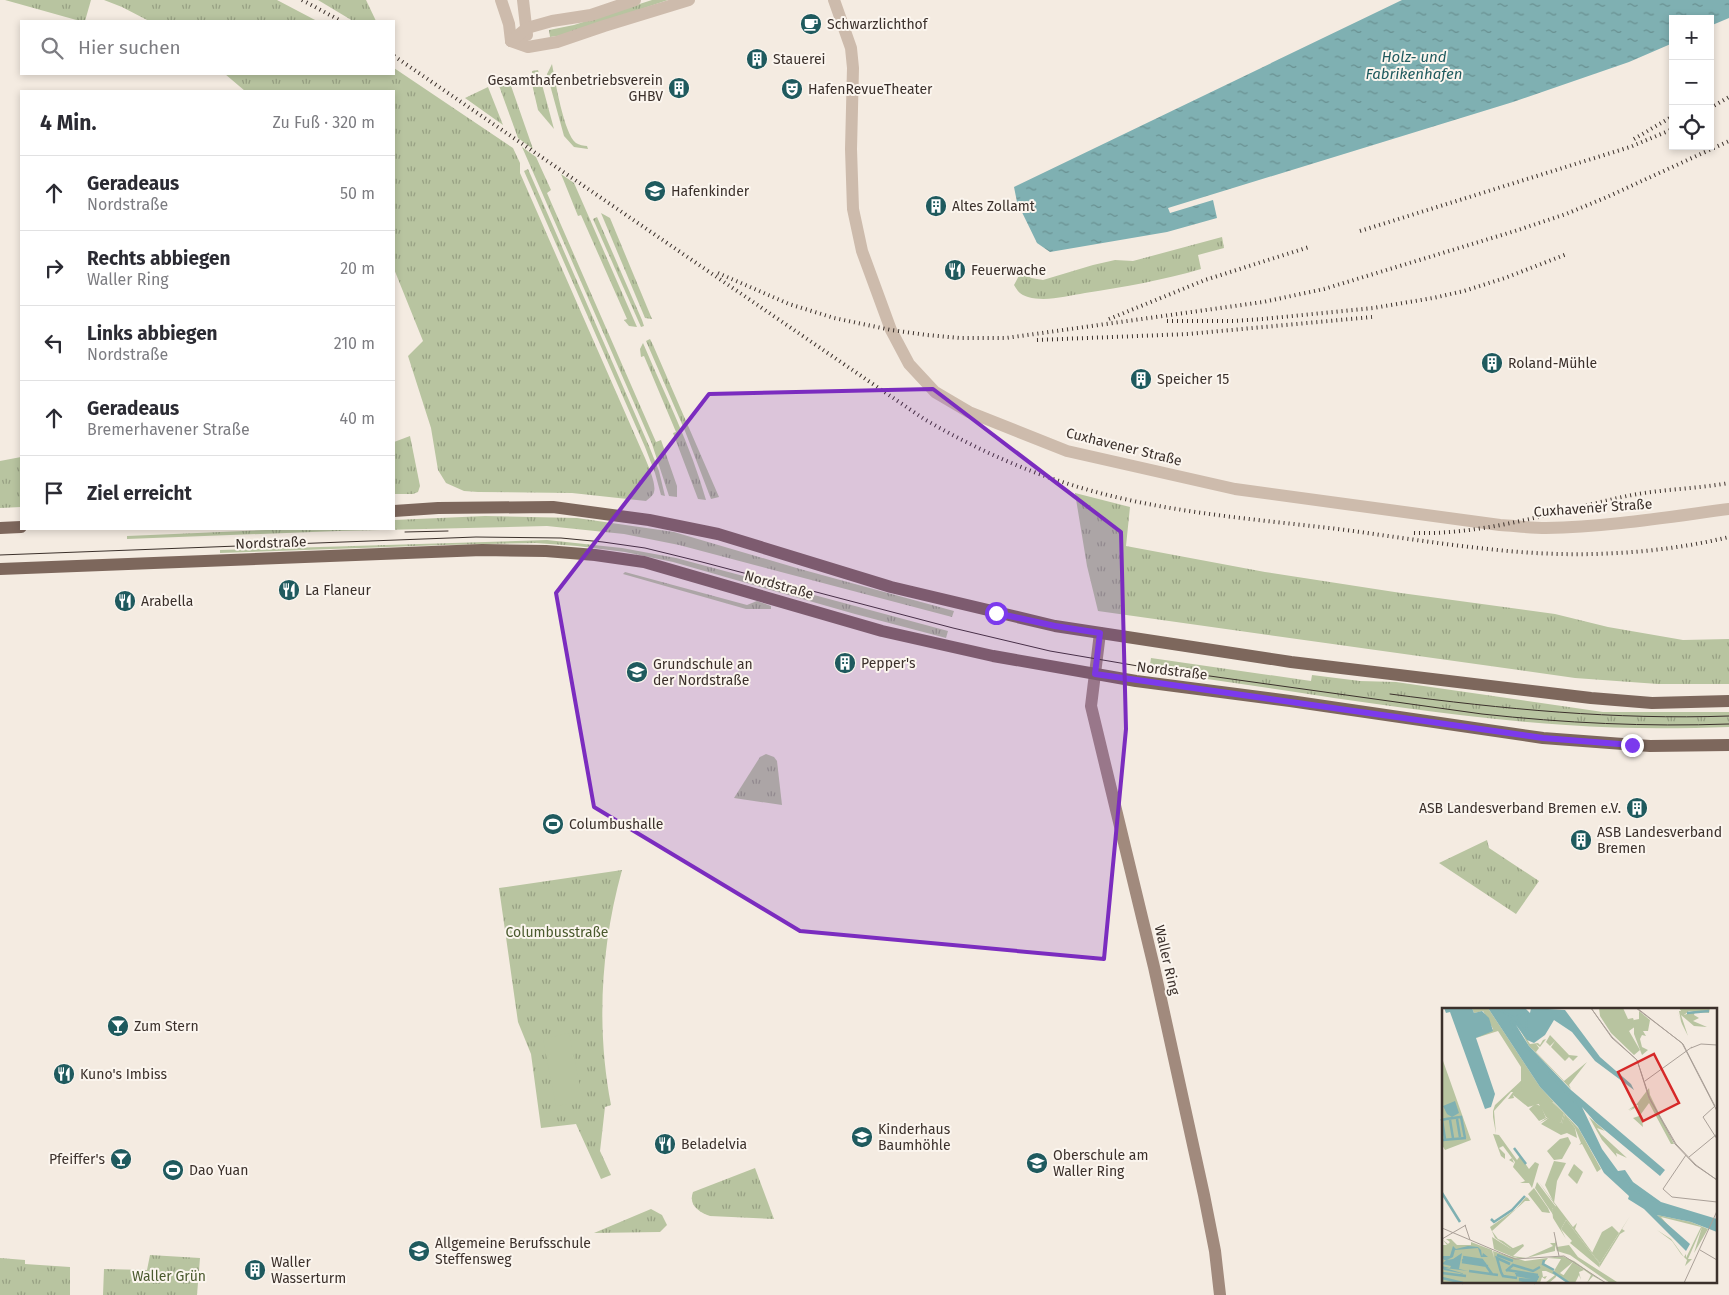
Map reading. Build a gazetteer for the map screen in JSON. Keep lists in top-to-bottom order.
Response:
{
  "streets": {
    "main road": ["Nordstraße", "Waller Ring"],
    "street": ["Cuxhavener Straße"]
  },
  "crossings": [
    ["Nordstraße", "Waller Ring"]
  ],
  "water": ["Holz- und Fabrikenhafen"],
  "parks": ["Columbusstraße", "Waller Grün"],
  "places": {
    "cafe": ["Schwarzlichthof"],
    "building": [
      "Stauerei",
      "Gesamthafenbetriebsverein GHBV",
      "Altes Zollamt",
      "Roland-Mühle",
      "Speicher 15",
      "Pepper's",
      "ASB Landesverband Bremen e.V.",
      "ASB Landesverband Bremen",
      "Waller Wasserturm"
    ],
    "theatre": ["HafenRevueTheater"],
    "school or university": [
      "Hafenkinder",
      "Grundschule an der Nordstraße",
      "Kinderhaus Baumhöhle",
      "Oberschule am Waller Ring",
      "Allgemeine Berufsschule Steffensweg"
    ],
    "restaurant": [
      "Feuerwache",
      "La Flaneur",
      "Arabella",
      "Kuno's Imbiss",
      "Beladelvia"
    ],
    "sports": ["Columbushalle", "Dao Yuan"],
    "bar": ["Zum Stern", "Pfeiffer's"]
  },
  "page": {
    "map_buttons": ["+", "−"],
    "search": "Hier suchen",
    "heading": ["4 Min.", "Zu Fuß · 320 m"],
    "list": [
      ["Geradeaus", "Nordstraße", "50 m"],
      ["Rechts abbiegen", "Waller Ring", "20 m"],
      ["Links abbiegen", "Nordstraße", "210 m"],
      ["Geradeaus", "Bremerhavener Straße", "40 m"],
      "Ziel erreicht"
    ]
  }
}
